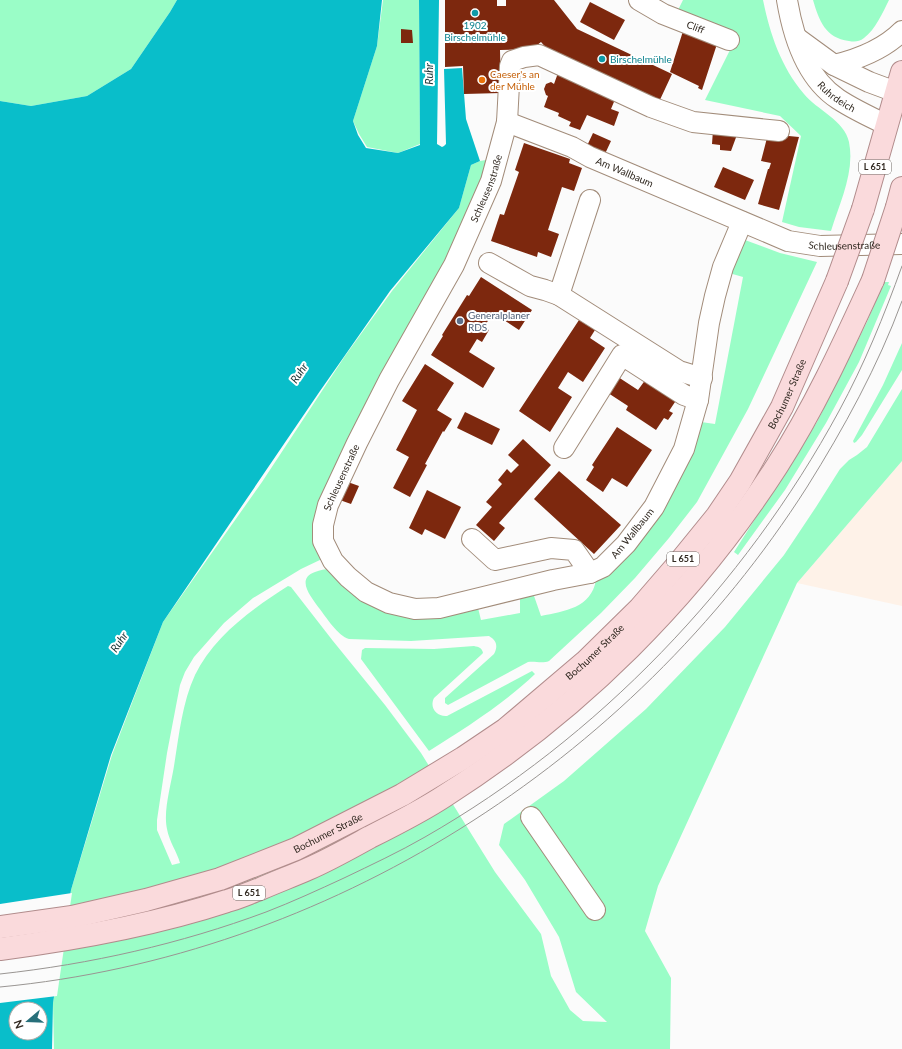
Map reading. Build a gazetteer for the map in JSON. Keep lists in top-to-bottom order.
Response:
{
  "streets": {
    "main road": ["L 651", "Bochumer Straße"],
    "street": [
      "Cliff",
      "Ruhrdeich",
      "Am Wallbaum",
      "Schleusenstraße"
    ]
  },
  "crossings": [
    ["Ruhrdeich", "Bochumer Straße"],
    ["Am Wallbaum", "Schleusenstraße"]
  ],
  "water": ["Ruhr"],
  "places": [
    "1902 Birschelmühle",
    "Birschelmühle",
    "Caeser's an der Mühle",
    "Generalplaner RDS"
  ],
  "north": "left"
}
